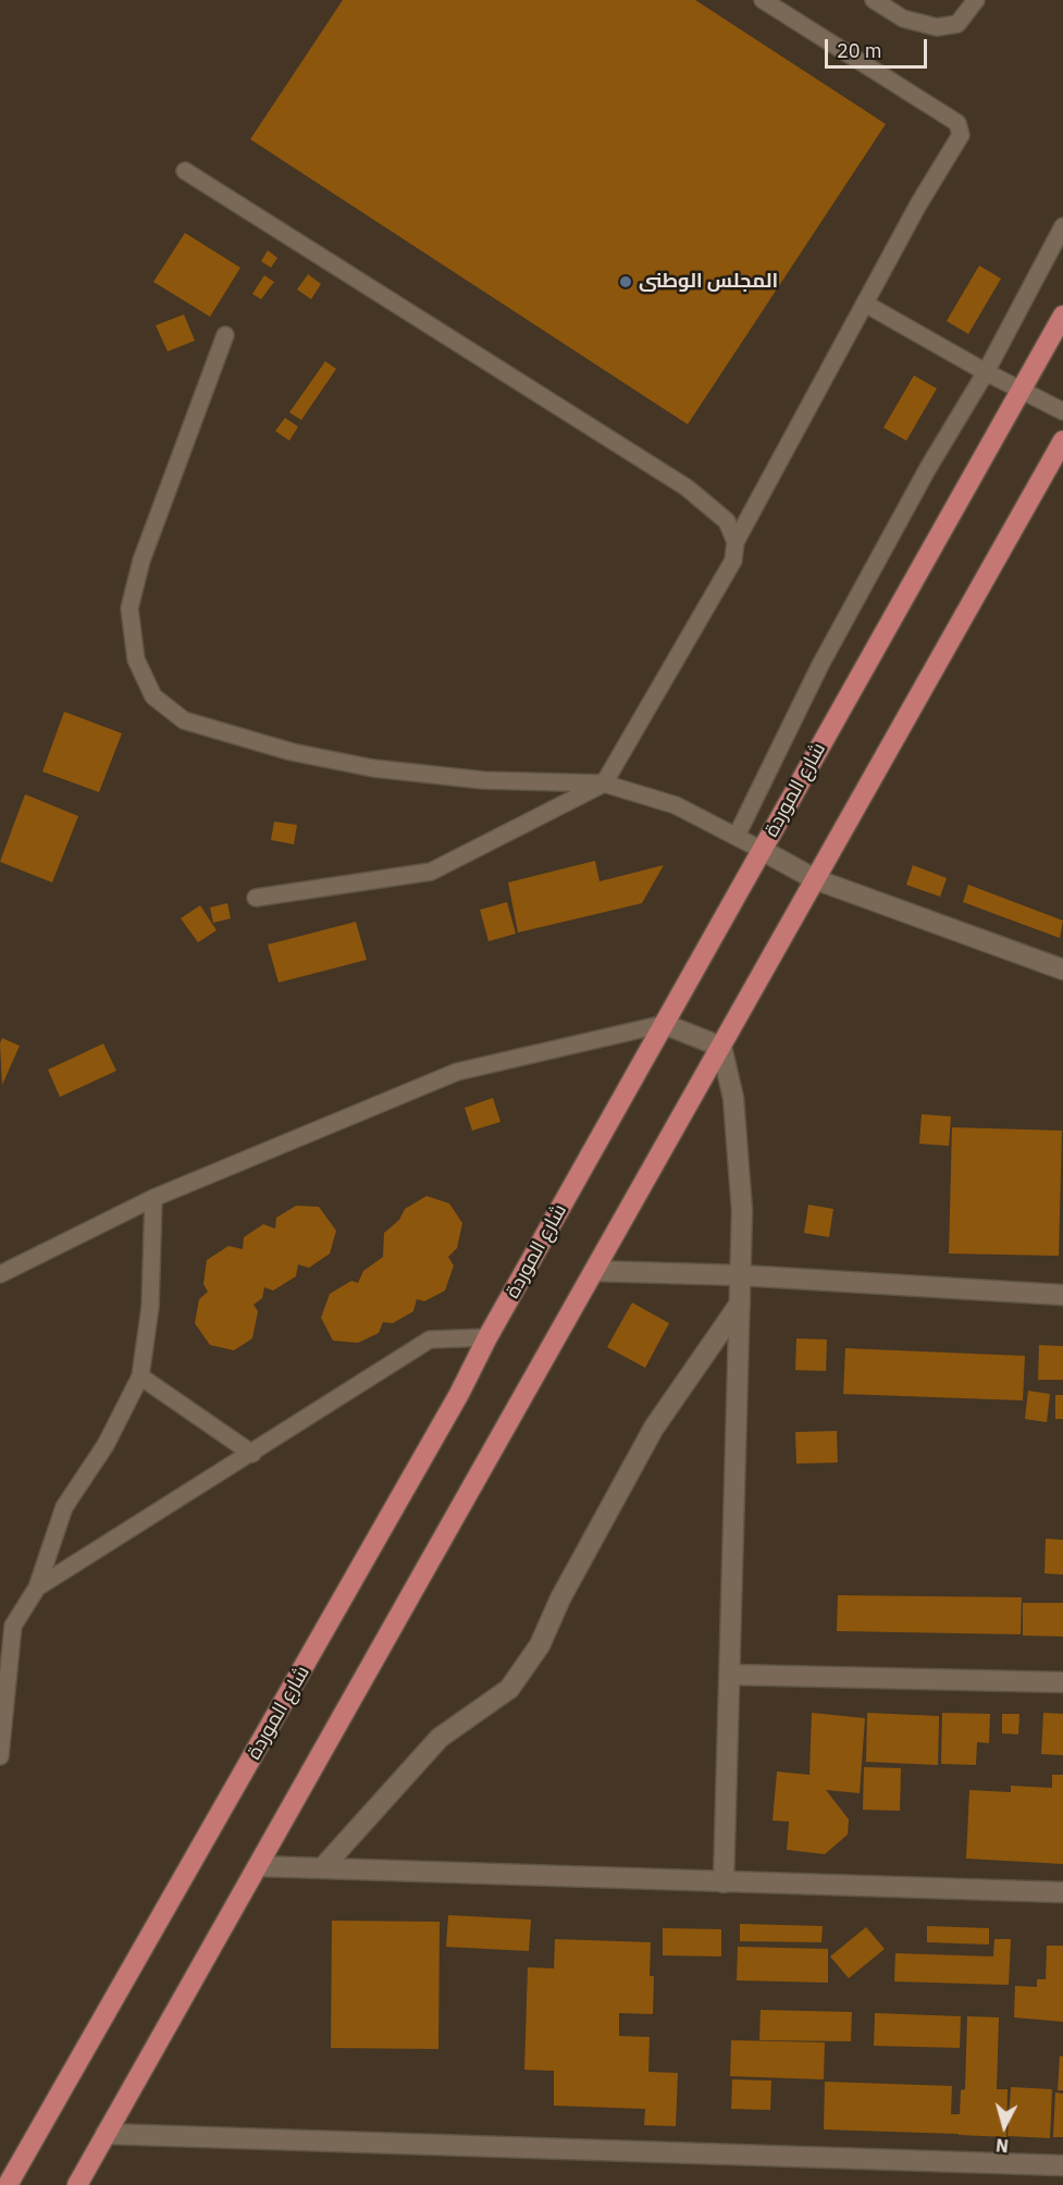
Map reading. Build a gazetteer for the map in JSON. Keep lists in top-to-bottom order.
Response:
{
  "streets": {
    "main road": ["شارع الموردة"]
  },
  "places": ["المجلس الوطنى"],
  "scale_bar": "20 m",
  "north": "bottom"
}
